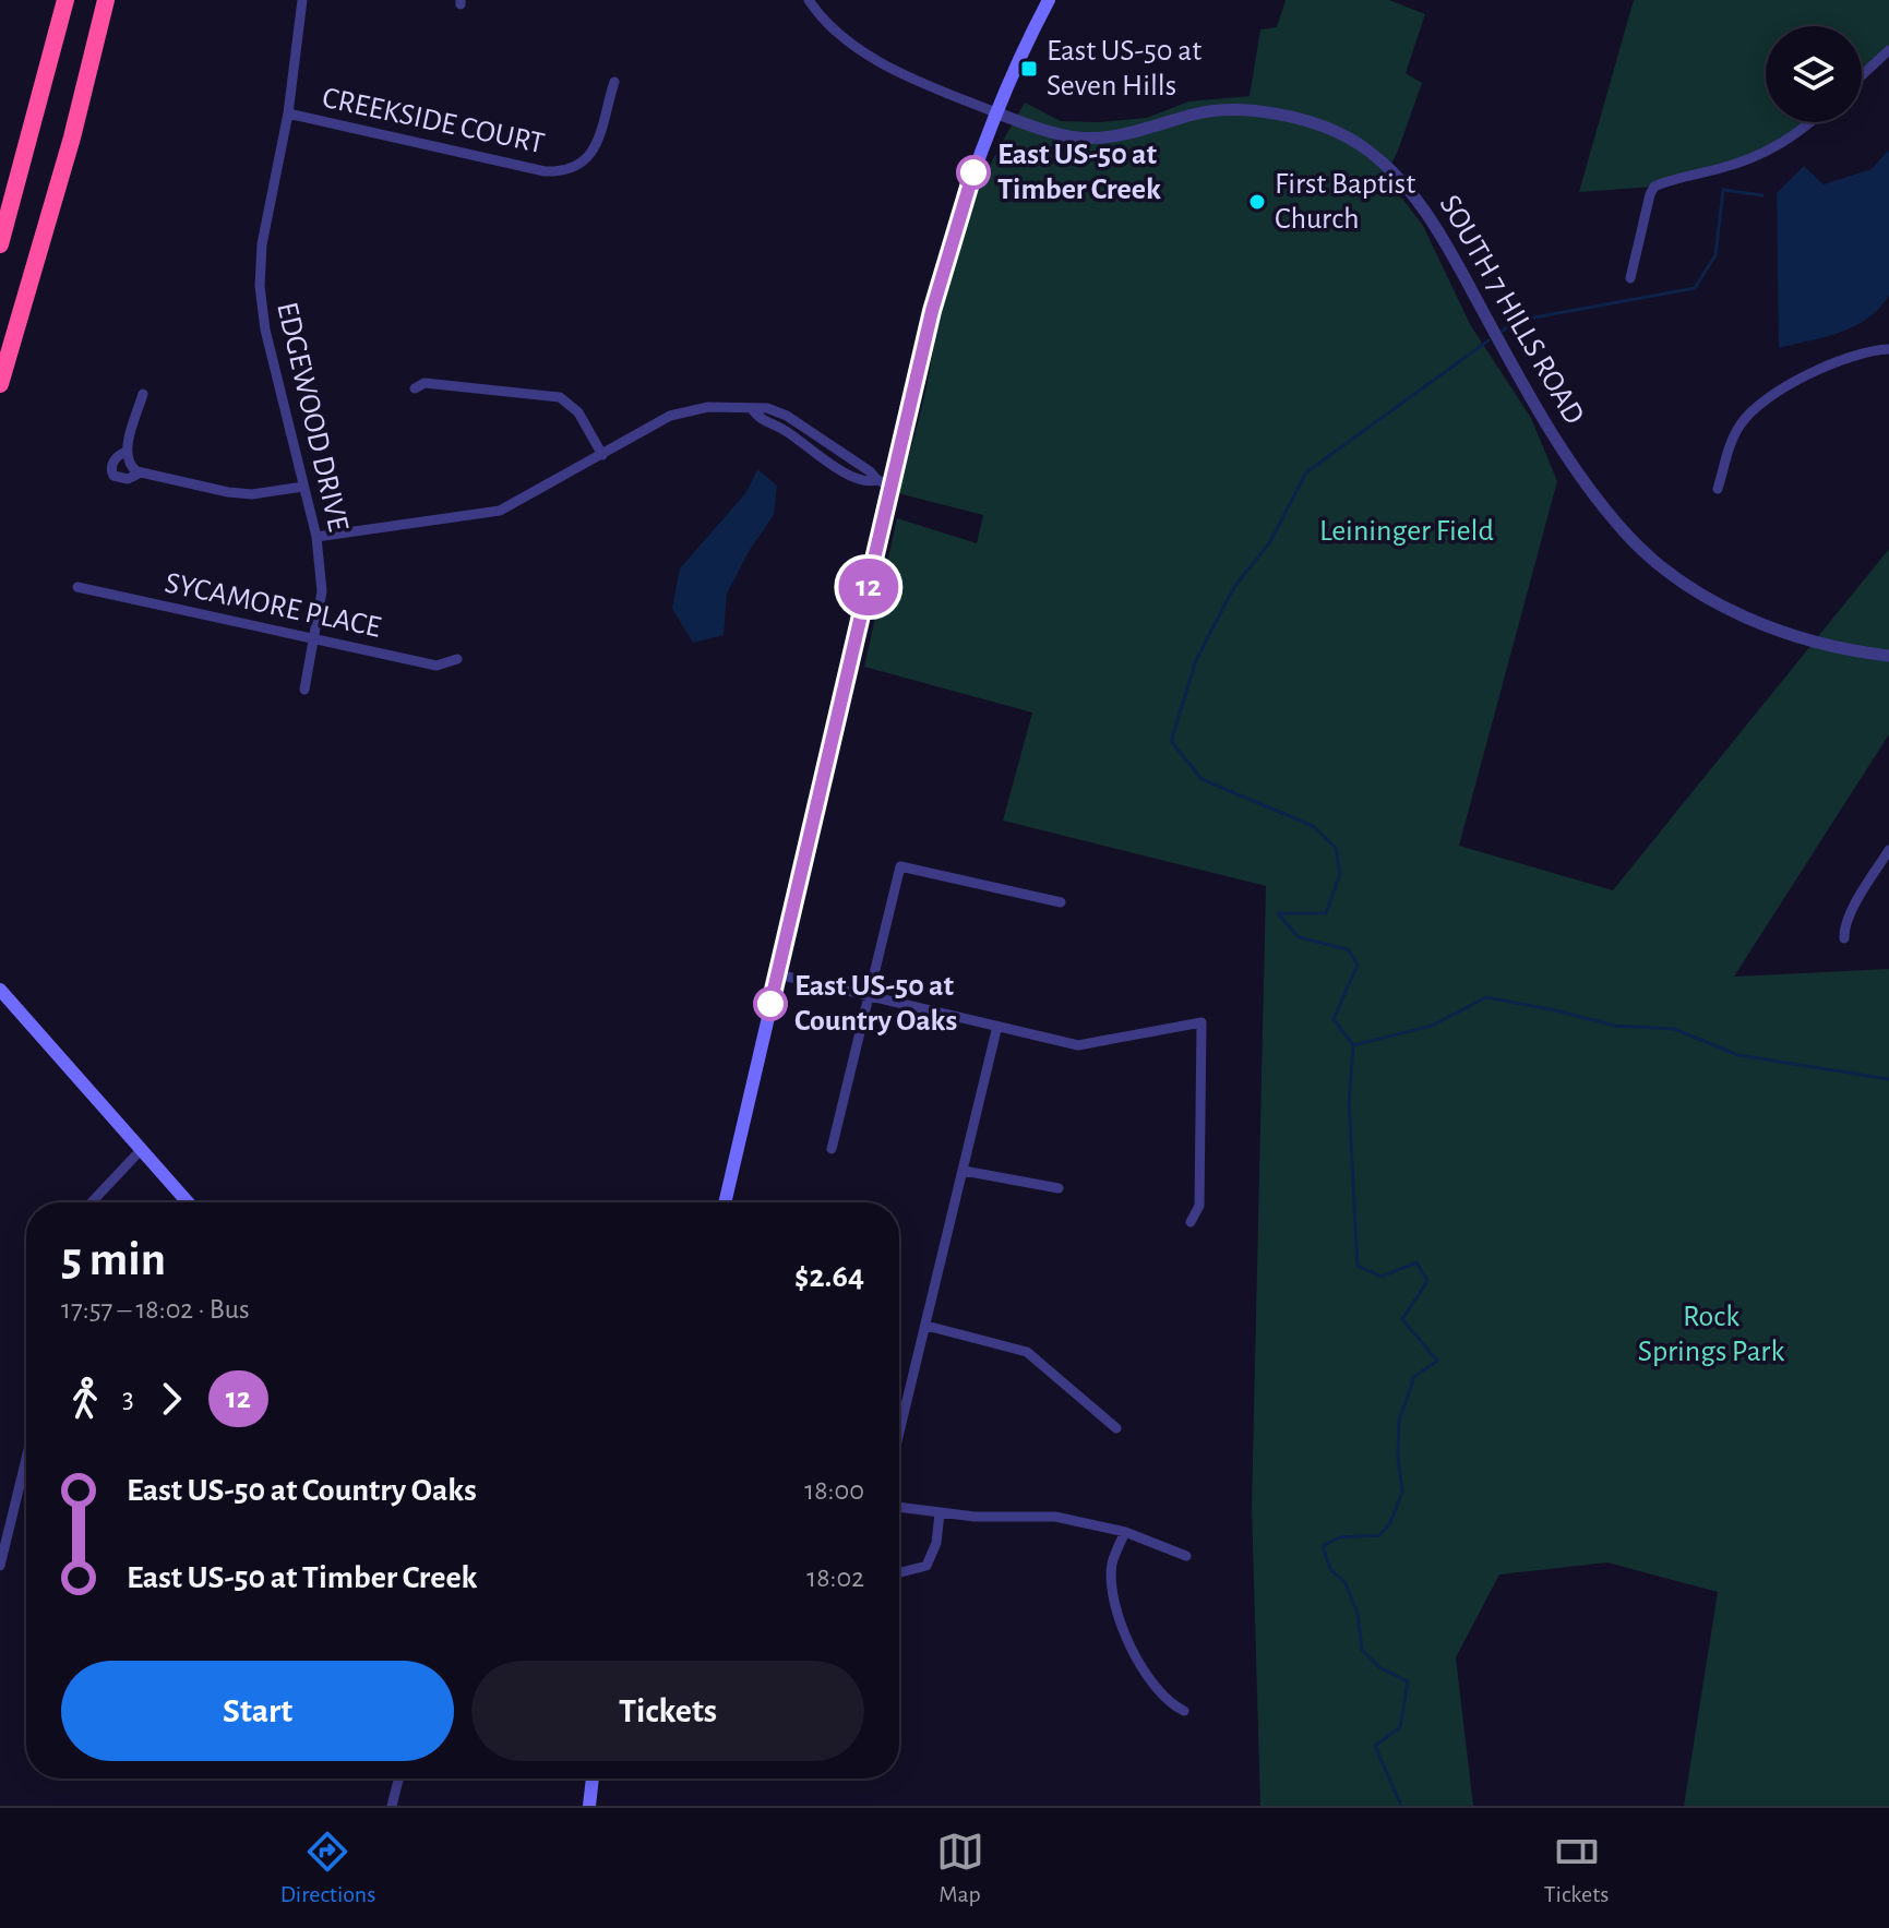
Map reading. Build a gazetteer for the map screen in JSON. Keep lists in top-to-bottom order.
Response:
{
  "streets": {
    "street": [
      "CREEKSIDE COURT",
      "SOUTH 7 HILLS ROAD",
      "EDGEWOOD DRIVE",
      "SYCAMORE PLACE"
    ]
  },
  "crossings": [
    ["CREEKSIDE COURT", "EDGEWOOD DRIVE"],
    ["EDGEWOOD DRIVE", "SYCAMORE PLACE"]
  ],
  "parks": ["Leininger Field", "Rock Springs Park"],
  "places": {
    "transit": ["East US-50 at Seven Hills"],
    "other": ["East US-50 at Timber Creek", "First Baptist Church", "East US-50 at Country Oaks"]
  },
  "lines": ["bus line 12"],
  "page": {
    "on_map": "12",
    "heading": ["5 min", "17:57 – 18:02 · Bus", "$2.64"],
    "legs": ["3", "12"],
    "list": [
      {
        "name": "East US-50 at Country Oaks",
        "value": "18:00"
      },
      {
        "name": "East US-50 at Timber Creek",
        "value": "18:02"
      }
    ],
    "buttons": ["Start", "Tickets"],
    "tabs": ["Directions", "Map", "Tickets"]
  }
}
